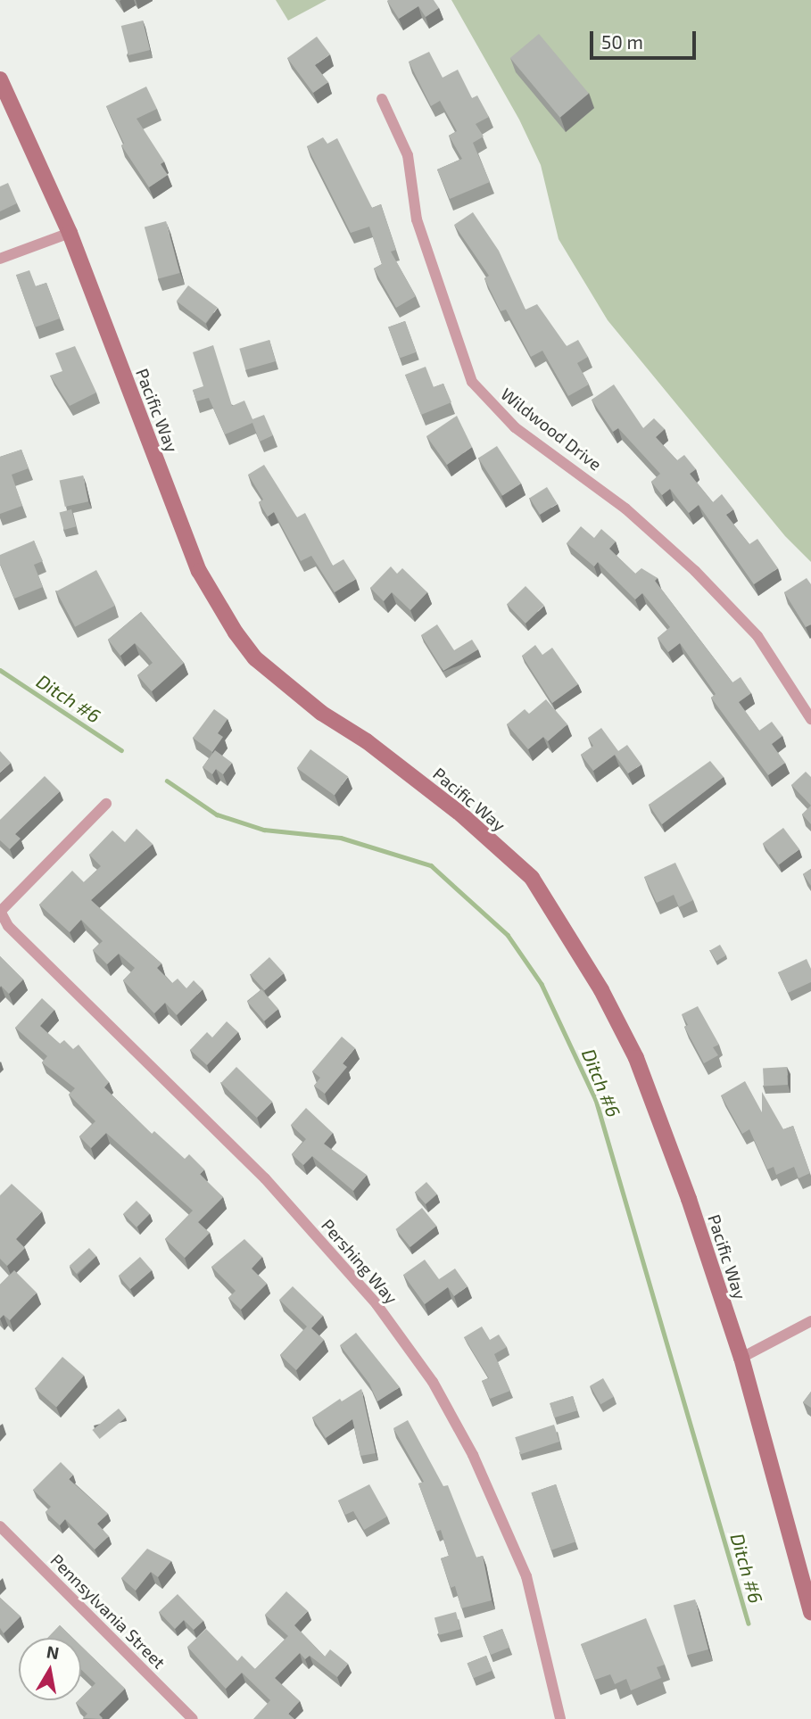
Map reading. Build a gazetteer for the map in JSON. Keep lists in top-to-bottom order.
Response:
{
  "streets": {
    "main road": ["Pacific Way"],
    "street": ["Wildwood Drive", "Pershing Way", "Pennsylvania Street"]
  },
  "water": ["Ditch #6"],
  "scale_bar": "50 m",
  "north": "top"
}
